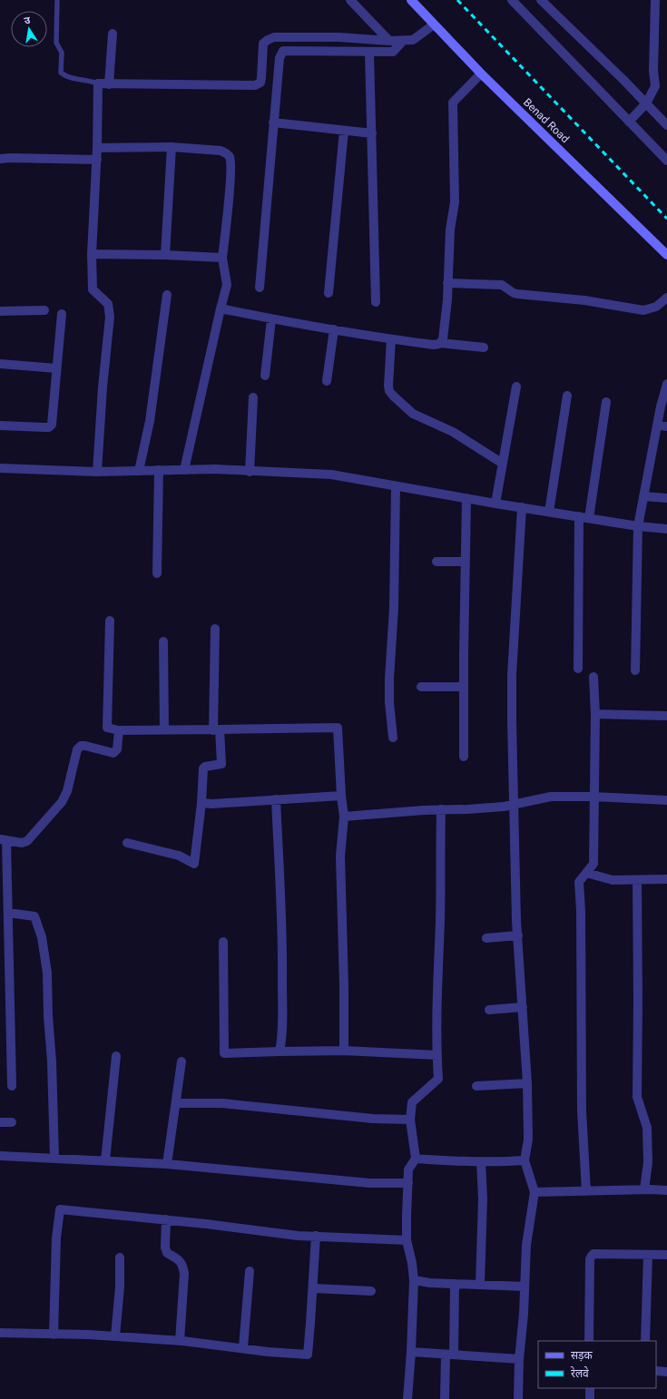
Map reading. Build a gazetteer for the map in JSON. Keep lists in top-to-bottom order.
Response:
{
  "streets": {
    "main road": ["Benad Road"]
  },
  "legend": ["सड़क", "रेलवे"],
  "north": "top"
}
